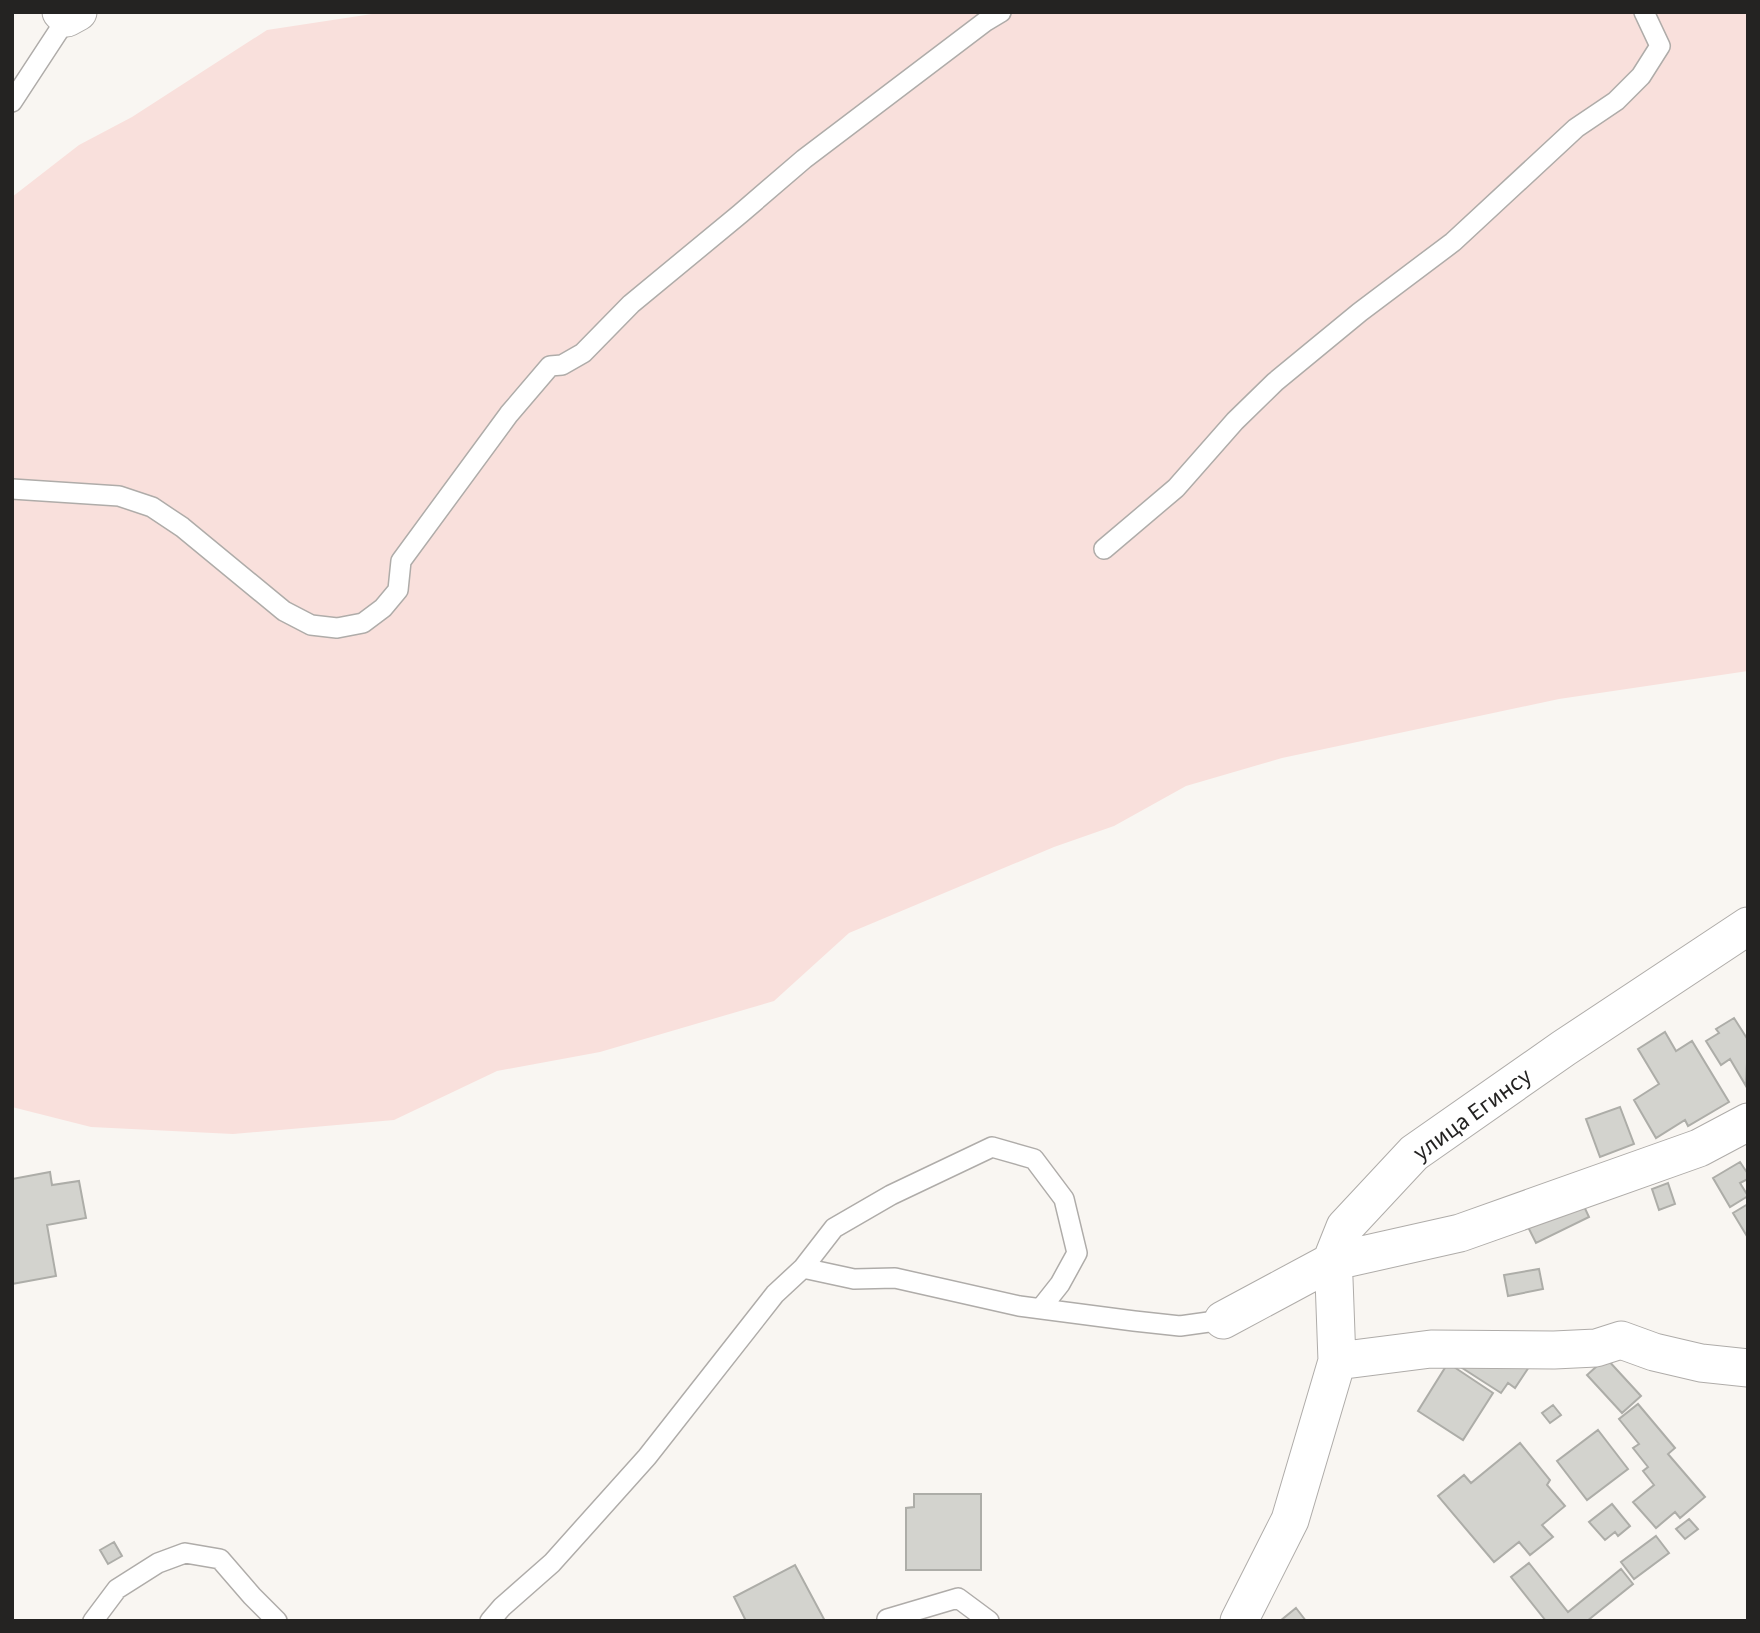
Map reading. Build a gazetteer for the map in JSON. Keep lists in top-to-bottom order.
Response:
{
  "streets": {
    "street": ["улица Егинсу"]
  }
}
